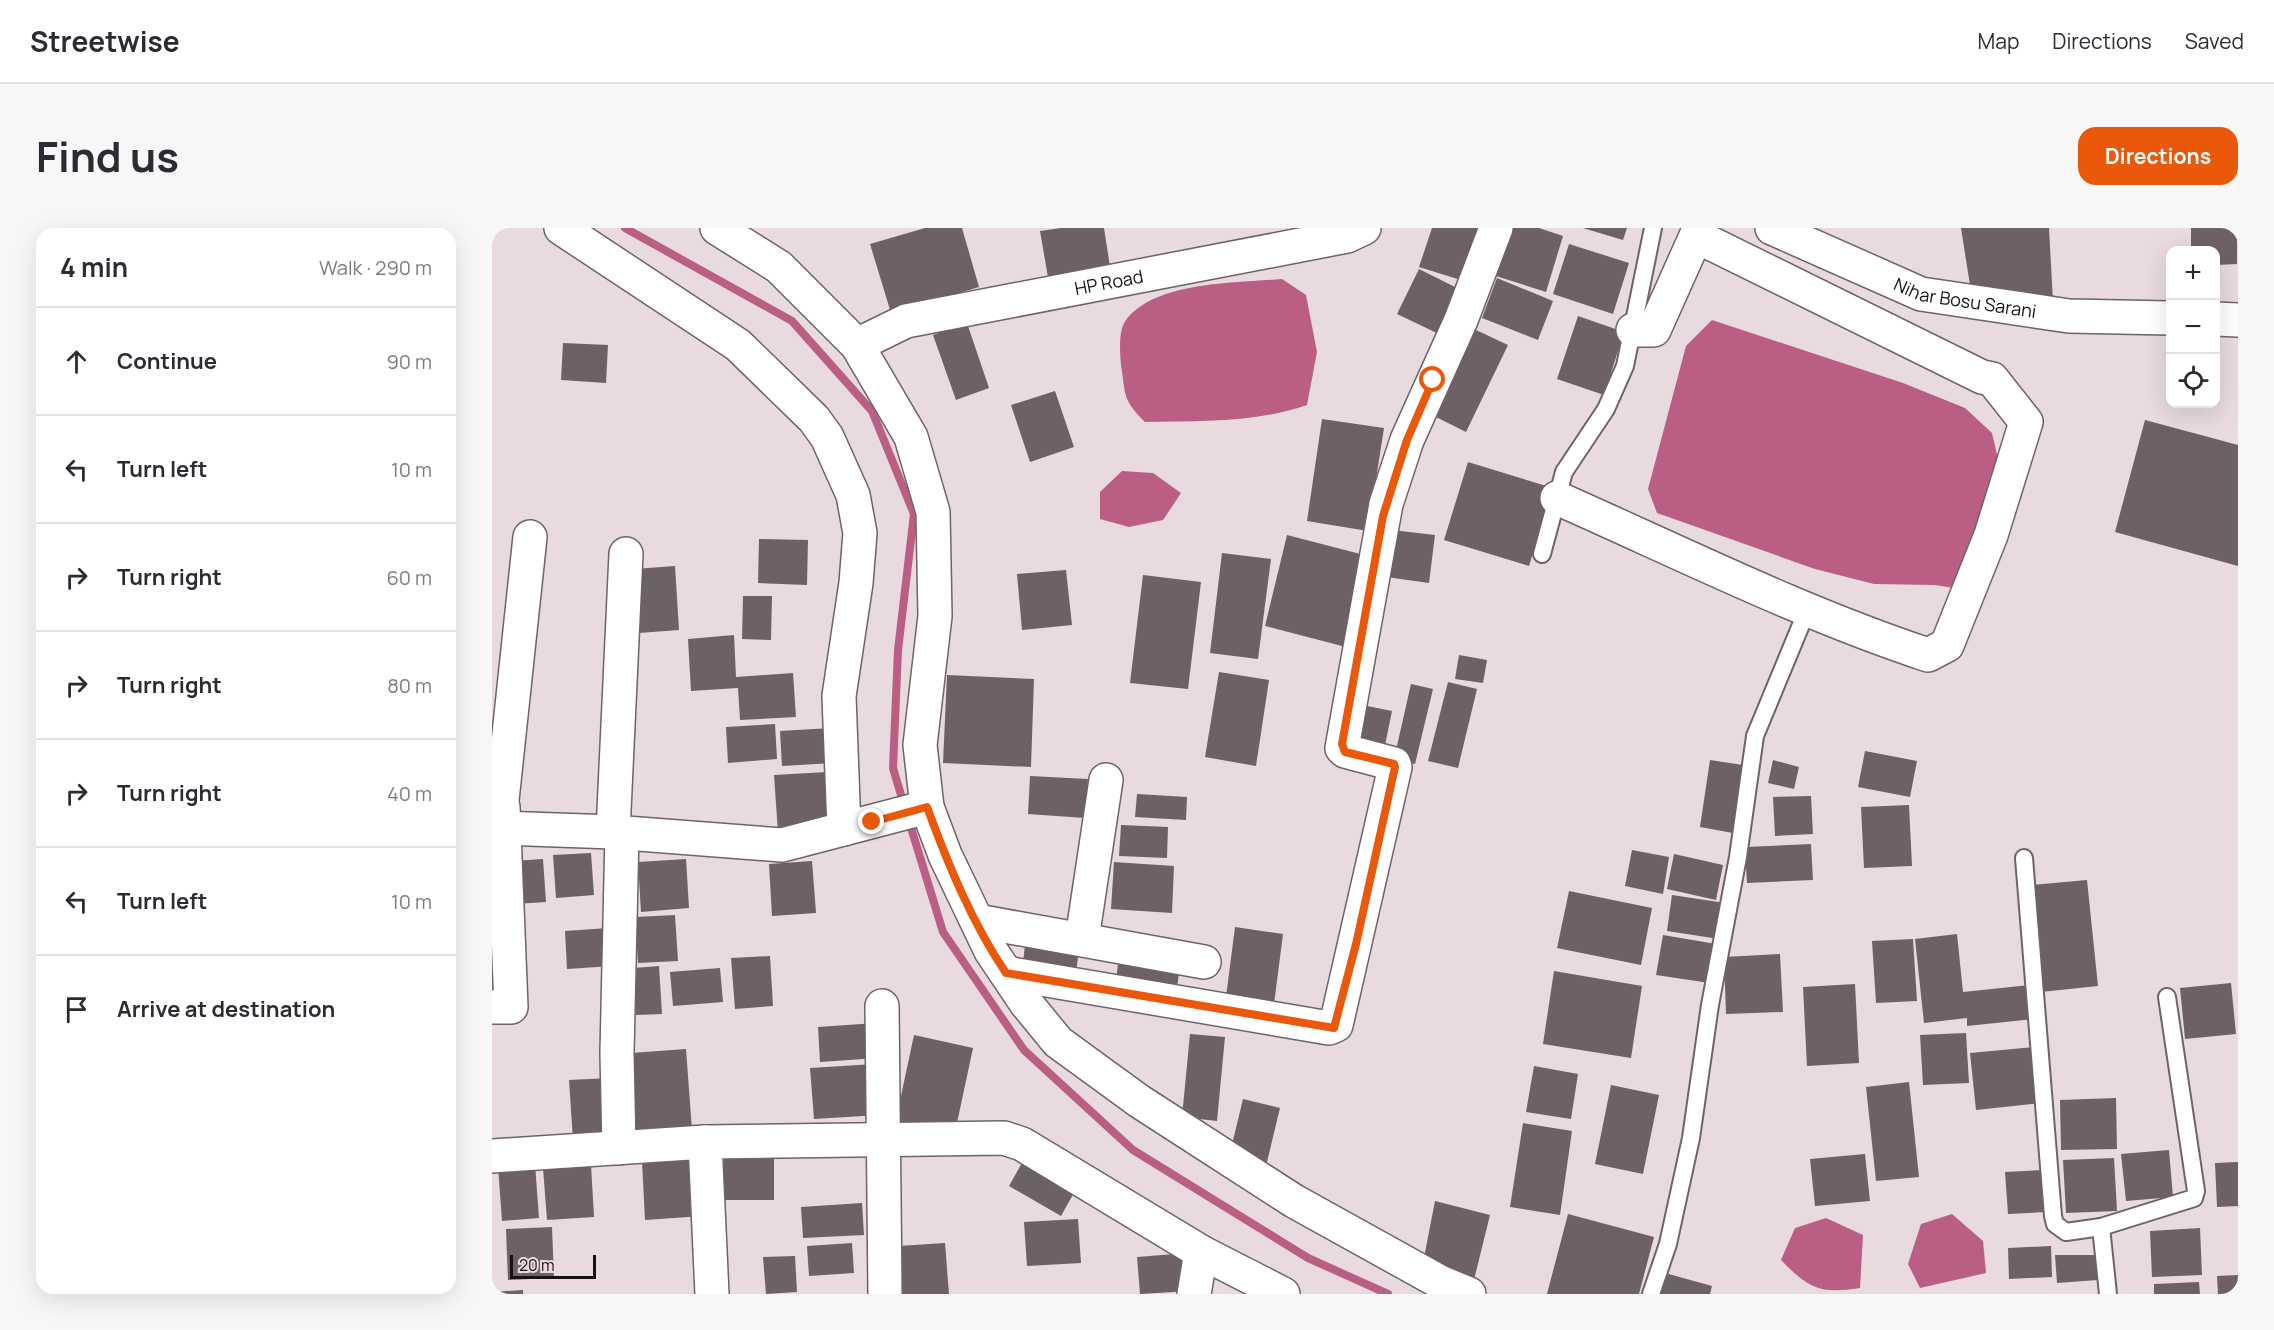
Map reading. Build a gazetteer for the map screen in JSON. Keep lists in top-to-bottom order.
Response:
{
  "streets": {
    "street": ["HP Road", "Nihar Bosu Sarani"]
  },
  "scale_bar": "20 m",
  "page": {
    "header": "Streetwise",
    "nav": ["Map", "Directions", "Saved"],
    "title": "Find us",
    "buttons": "Directions",
    "heading": ["4 min", "Walk · 290 m"],
    "map_buttons": ["+", "−"],
    "list": [
      ["Continue", "90 m"],
      ["Turn left", "10 m"],
      ["Turn right", "60 m"],
      ["Turn right", "80 m"],
      ["Turn right", "40 m"],
      ["Turn left", "10 m"],
      "Arrive at destination"
    ],
    "scale": "20 m"
  }
}
